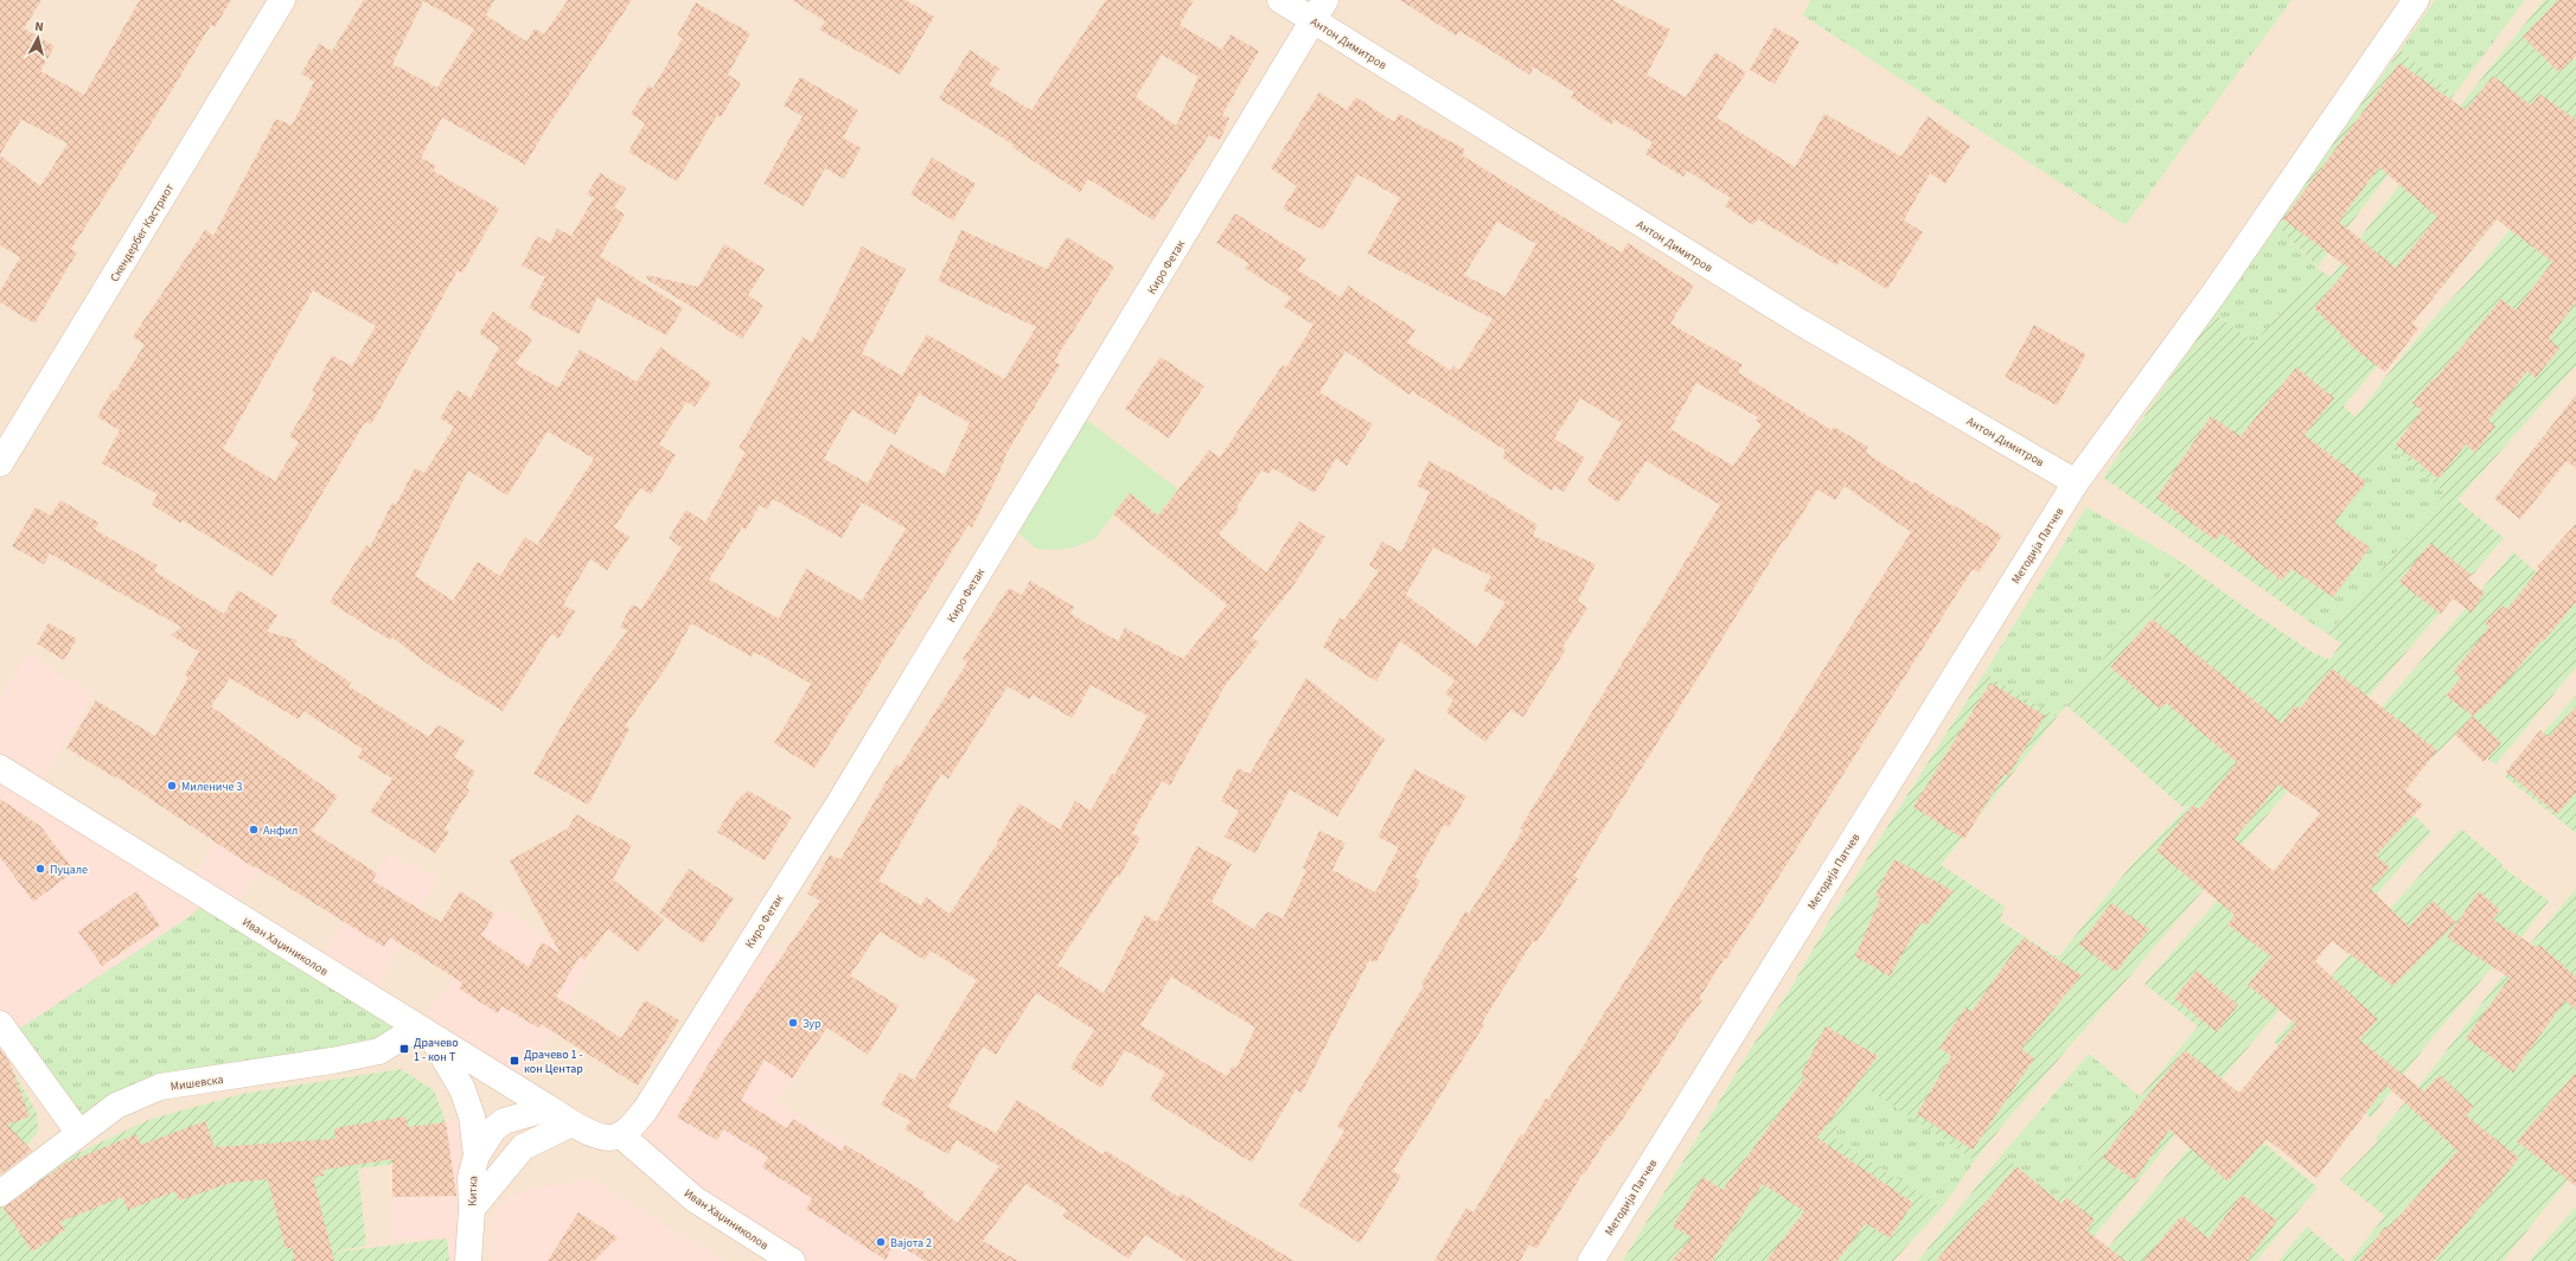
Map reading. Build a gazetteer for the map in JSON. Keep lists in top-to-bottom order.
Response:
{
  "streets": {
    "street": [
      "Антон Димитров",
      "Скендербег Кастриот",
      "Киро Фетак",
      "Методија Патчев",
      "Иван Хаџиниколов",
      "Мишевска",
      "Китка"
    ]
  },
  "crossings": [
    ["Антон Димитров", "Киро Фетак"],
    ["Антон Димитров", "Методија Патчев"],
    ["Киро Фетак", "Иван Хаџиниколов"],
    ["Иван Хаџиниколов", "Мишевска"],
    ["Иван Хаџиниколов", "Китка"]
  ],
  "places": {
    "other": [
      "Милениче 3",
      "Анфил",
      "Пуцале",
      "Зур",
      "Вајота 2"
    ],
    "transit": ["Драчево 1 - кон T", "Драчево 1 - кон Центар"]
  },
  "north": "top"
}
